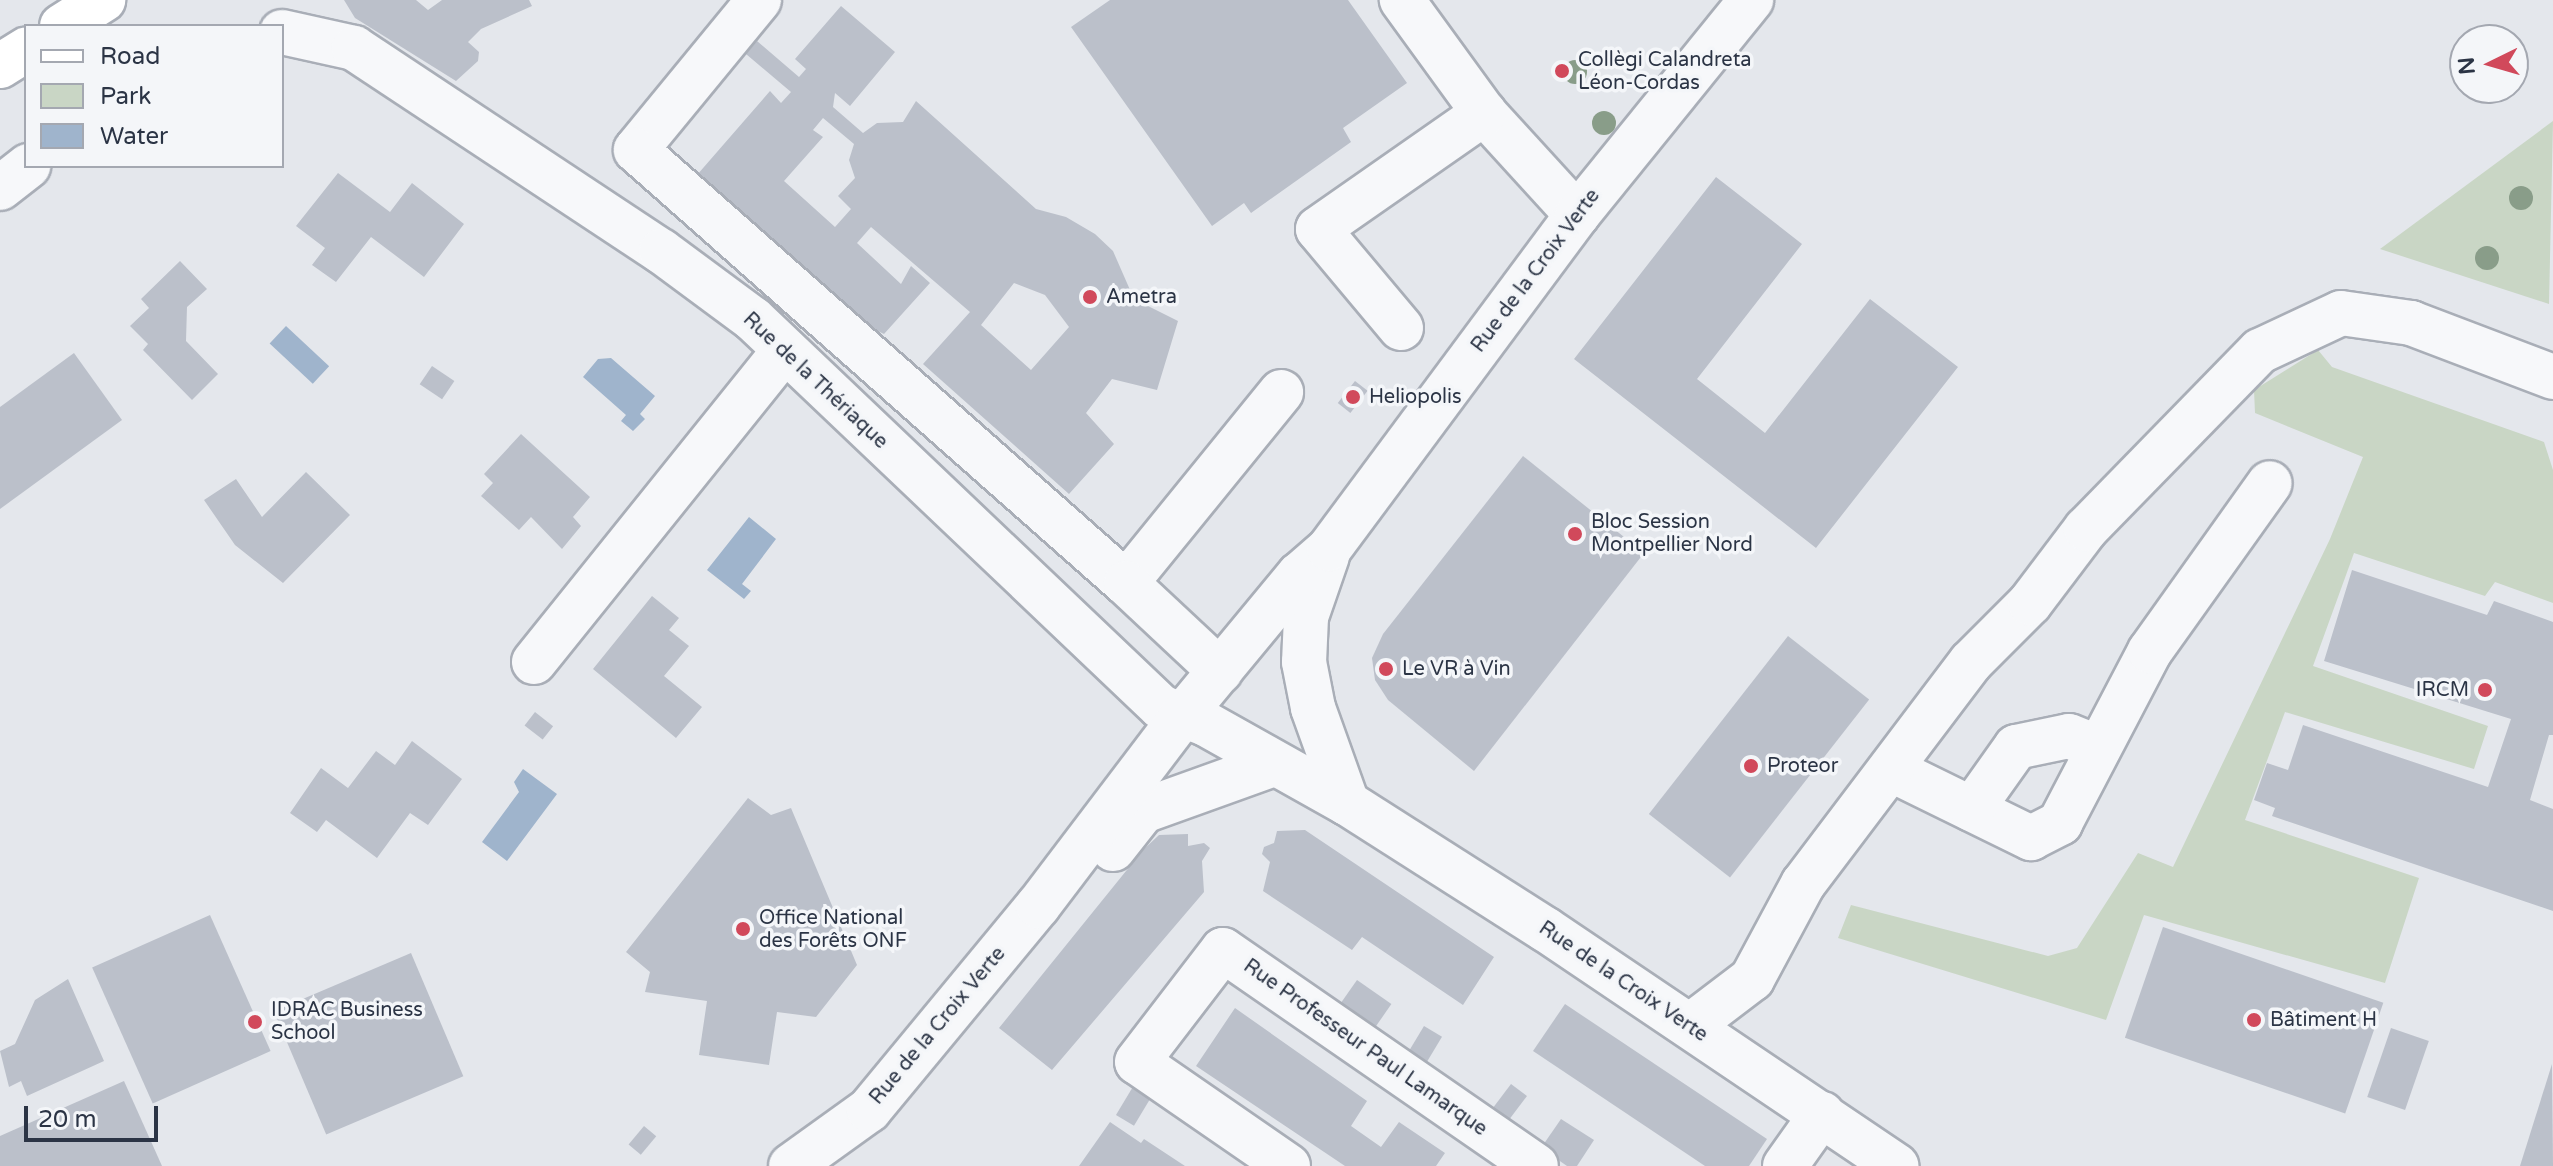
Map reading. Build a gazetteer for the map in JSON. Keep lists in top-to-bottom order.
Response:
{
  "streets": {
    "street": ["Rue de la Croix Verte", "Rue de la Thériaque", "Rue Professeur Paul Lamarque"]
  },
  "crossings": [
    ["Rue de la Croix Verte", "Rue de la Thériaque"]
  ],
  "places": [
    "Collègi Calandreta Léon-Cordas",
    "Ametra",
    "Heliopolis",
    "Bloc Session Montpellier Nord",
    "Le VR à Vin",
    "IRCM",
    "Proteor",
    "Office National des Forêts ONF",
    "Bâtiment H",
    "IDRAC Business School"
  ],
  "legend": ["Road", "Park", "Water"],
  "scale_bar": "20 m",
  "north": "left"
}
